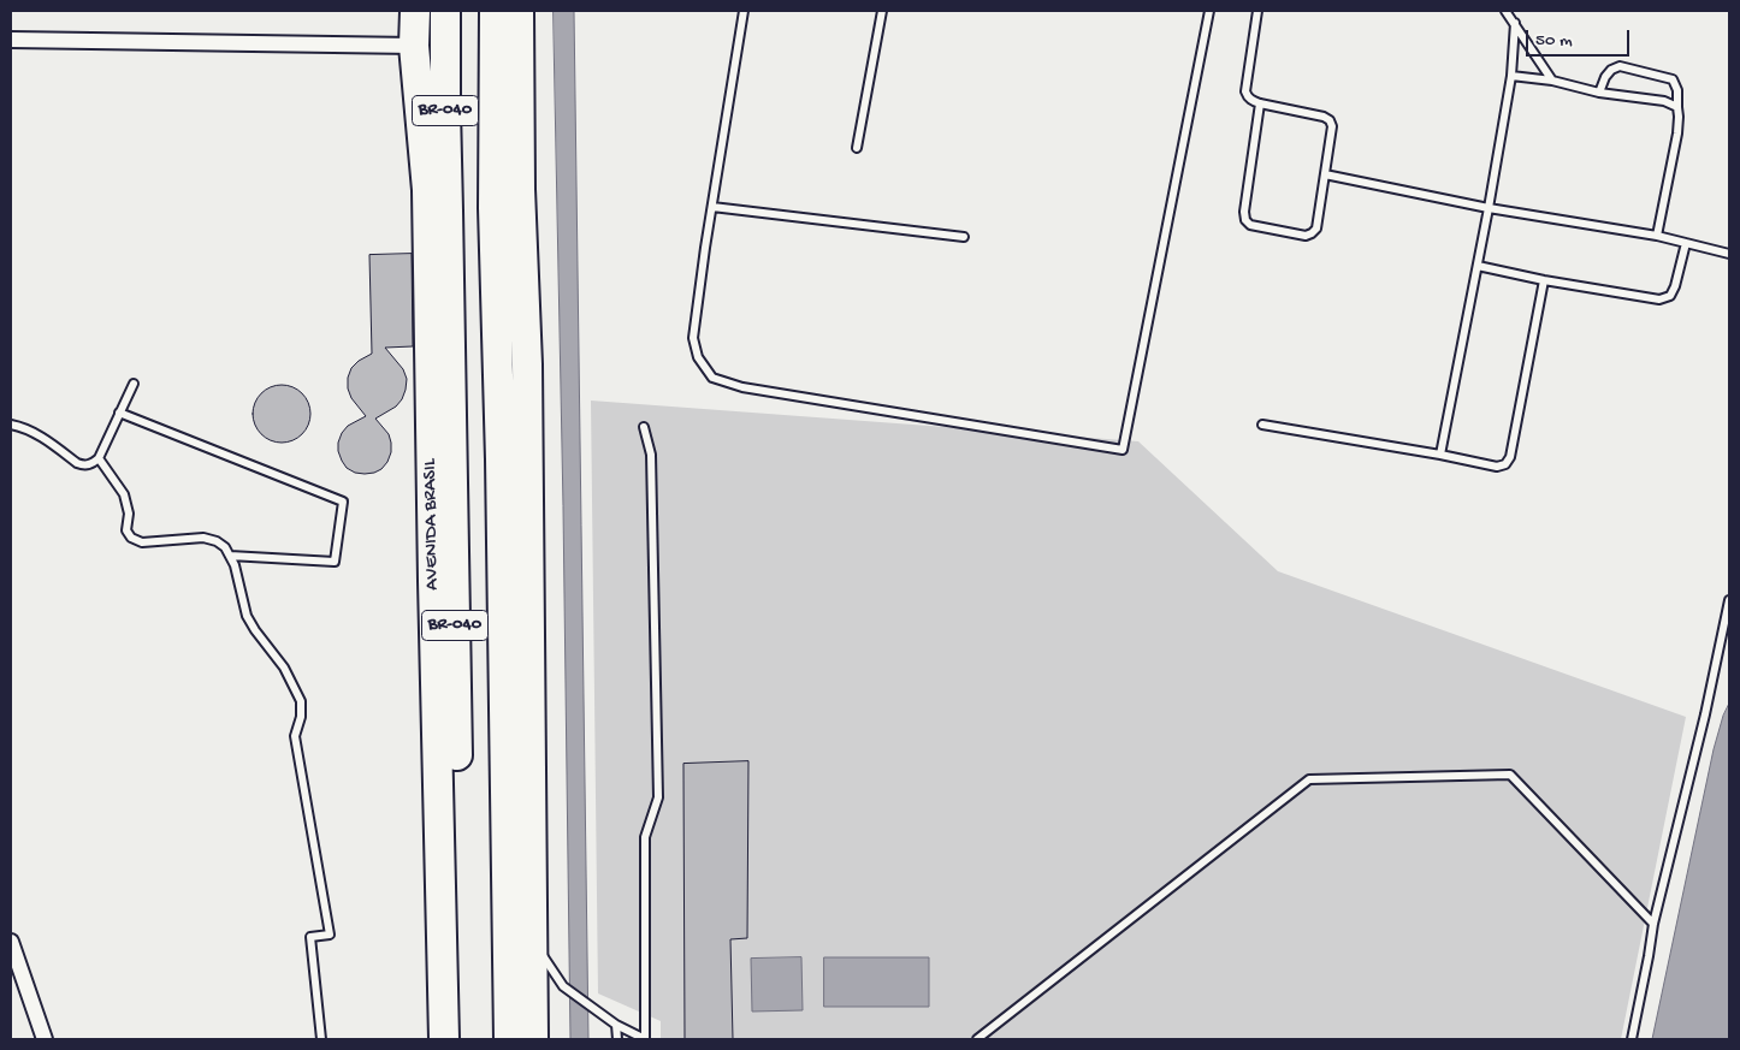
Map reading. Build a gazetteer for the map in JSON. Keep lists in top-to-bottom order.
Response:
{
  "streets": {
    "highway": ["BR-040", "AVENIDA BRASIL"]
  },
  "scale_bar": "50 m"
}
